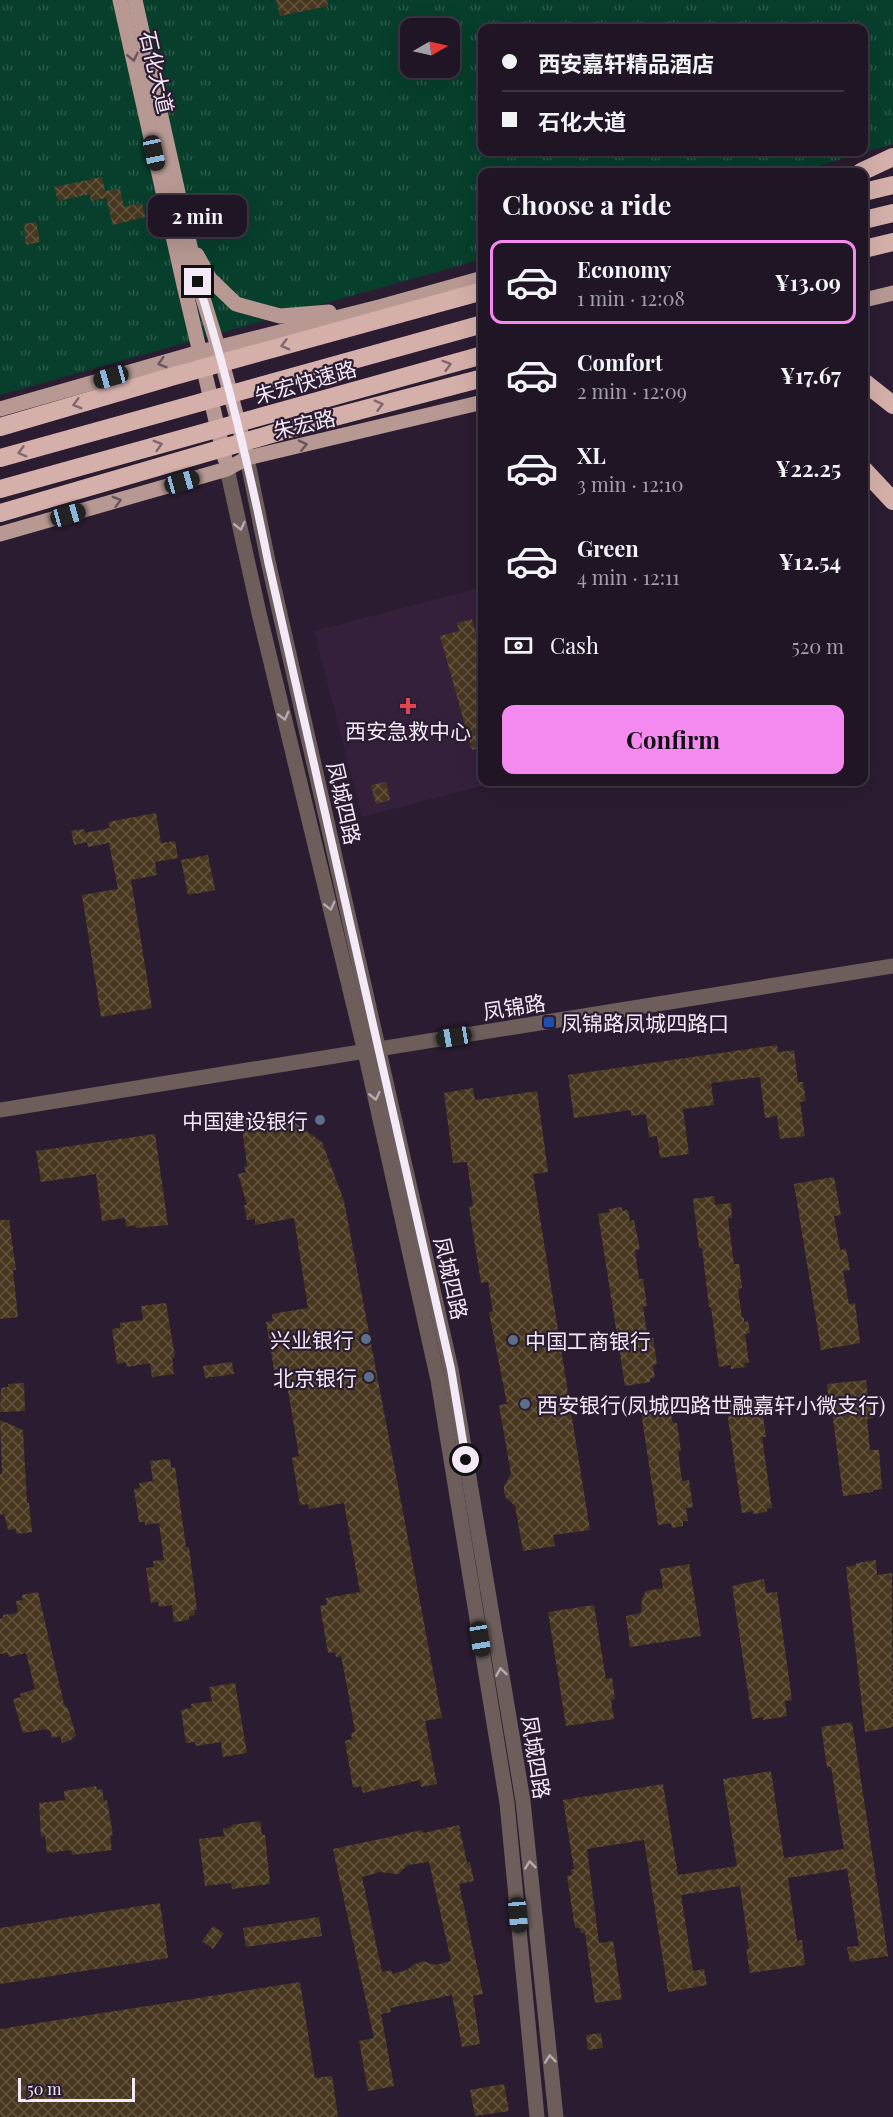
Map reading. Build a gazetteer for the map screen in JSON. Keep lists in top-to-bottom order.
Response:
{
  "streets": {
    "highway": ["朱宏快速路"],
    "main road": ["石化大道", "朱宏路"],
    "street": ["凤城四路", "凤锦路"]
  },
  "crossings": [
    ["石化大道", "朱宏路"],
    ["石化大道", "凤城四路"],
    ["朱宏路", "凤城四路"],
    ["凤城四路", "凤锦路"]
  ],
  "places": {
    "health": ["西安急救中心"],
    "transit": ["凤锦路凤城四路口"],
    "other": [
      "中国建设银行",
      "兴业银行",
      "中国工商银行",
      "北京银行",
      "西安银行(凤城四路世融嘉轩小微支行)"
    ]
  },
  "scale_bar": "50 m",
  "north": "right",
  "page": {
    "banner": ["西安嘉轩精品酒店", "石化大道"],
    "heading": "Choose a ride",
    "bubble": "2 min",
    "list": [
      {
        "name": "Economy",
        "note": "1 min · 12:08",
        "value": "¥13.09"
      },
      {
        "name": "Comfort",
        "note": "2 min · 12:09",
        "value": "¥17.67"
      },
      {
        "name": "XL",
        "note": "3 min · 12:10",
        "value": "¥22.25"
      },
      {
        "name": "Green",
        "note": "4 min · 12:11",
        "value": "¥12.54"
      }
    ],
    "pay": ["Cash", "520 m"],
    "buttons": "Confirm",
    "scale": "50 m"
  }
}
